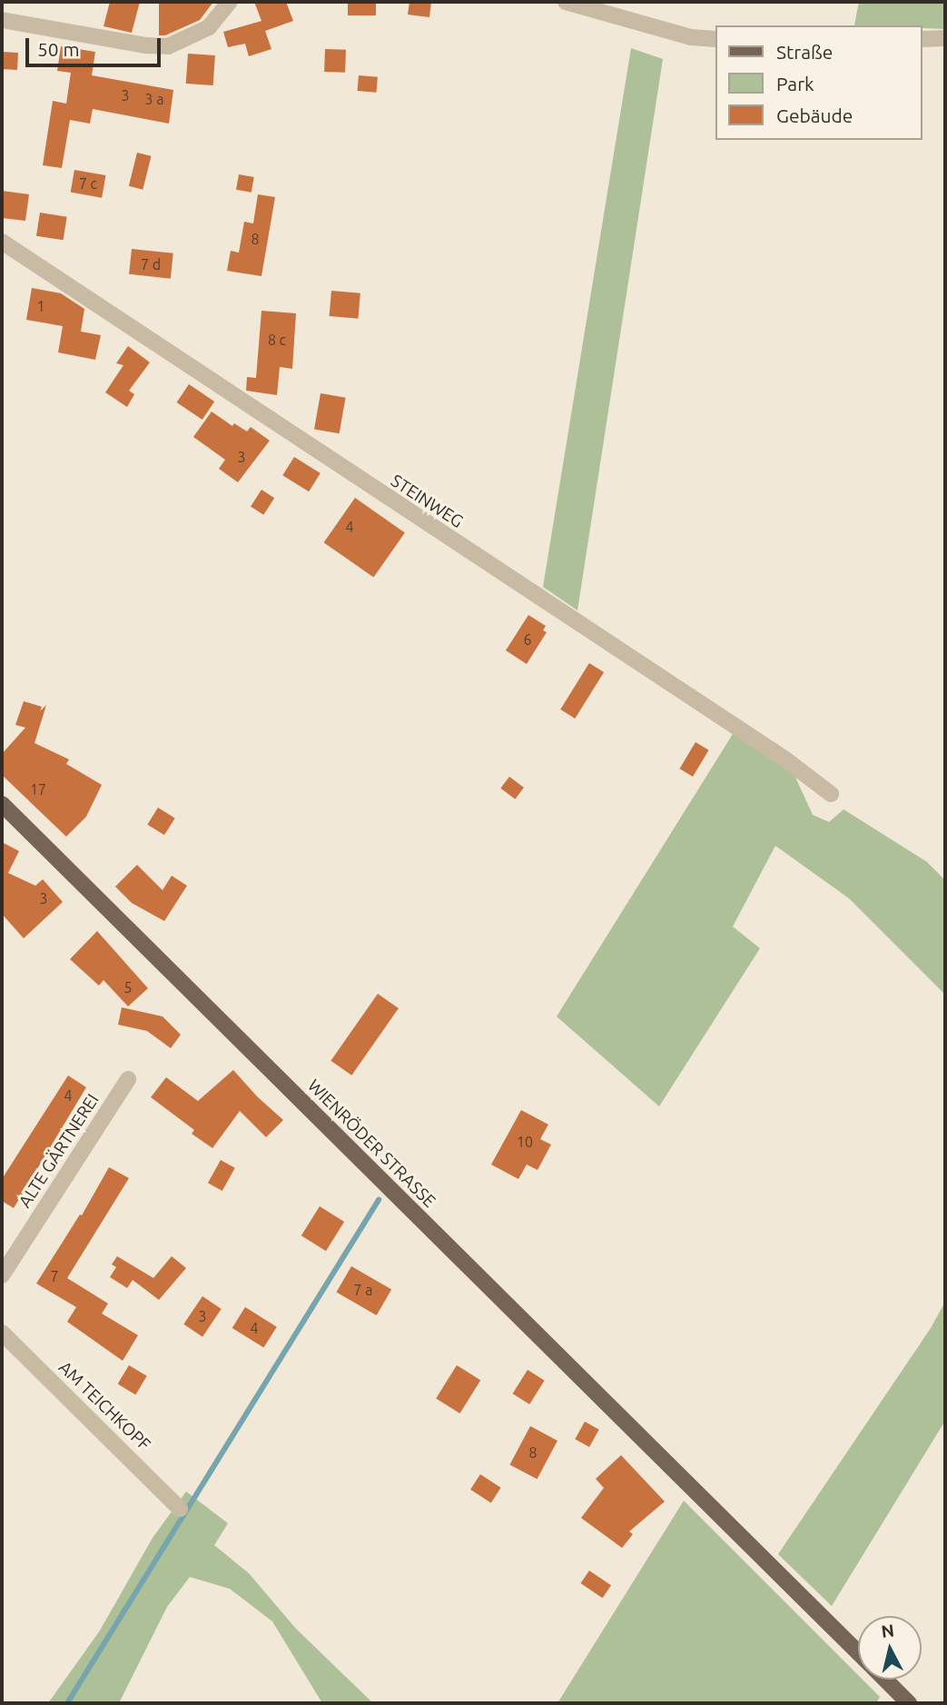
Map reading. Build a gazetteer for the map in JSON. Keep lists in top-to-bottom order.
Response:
{
  "streets": {
    "main road": ["WIENRÖDER STRASSE"],
    "street": ["STEINWEG", "ALTE GÄRTNEREI", "AM TEICHKOPF"]
  },
  "house_numbers": [
    "3",
    "3 a",
    "7 c",
    "8",
    "7 d",
    "1",
    "8 c",
    "3",
    "4",
    "6",
    "17",
    "3",
    "5",
    "4",
    "10",
    "7",
    "7 a",
    "3",
    "4",
    "8"
  ],
  "legend": ["Straße", "Park", "Gebäude"],
  "scale_bar": "50 m",
  "north": "top"
}
